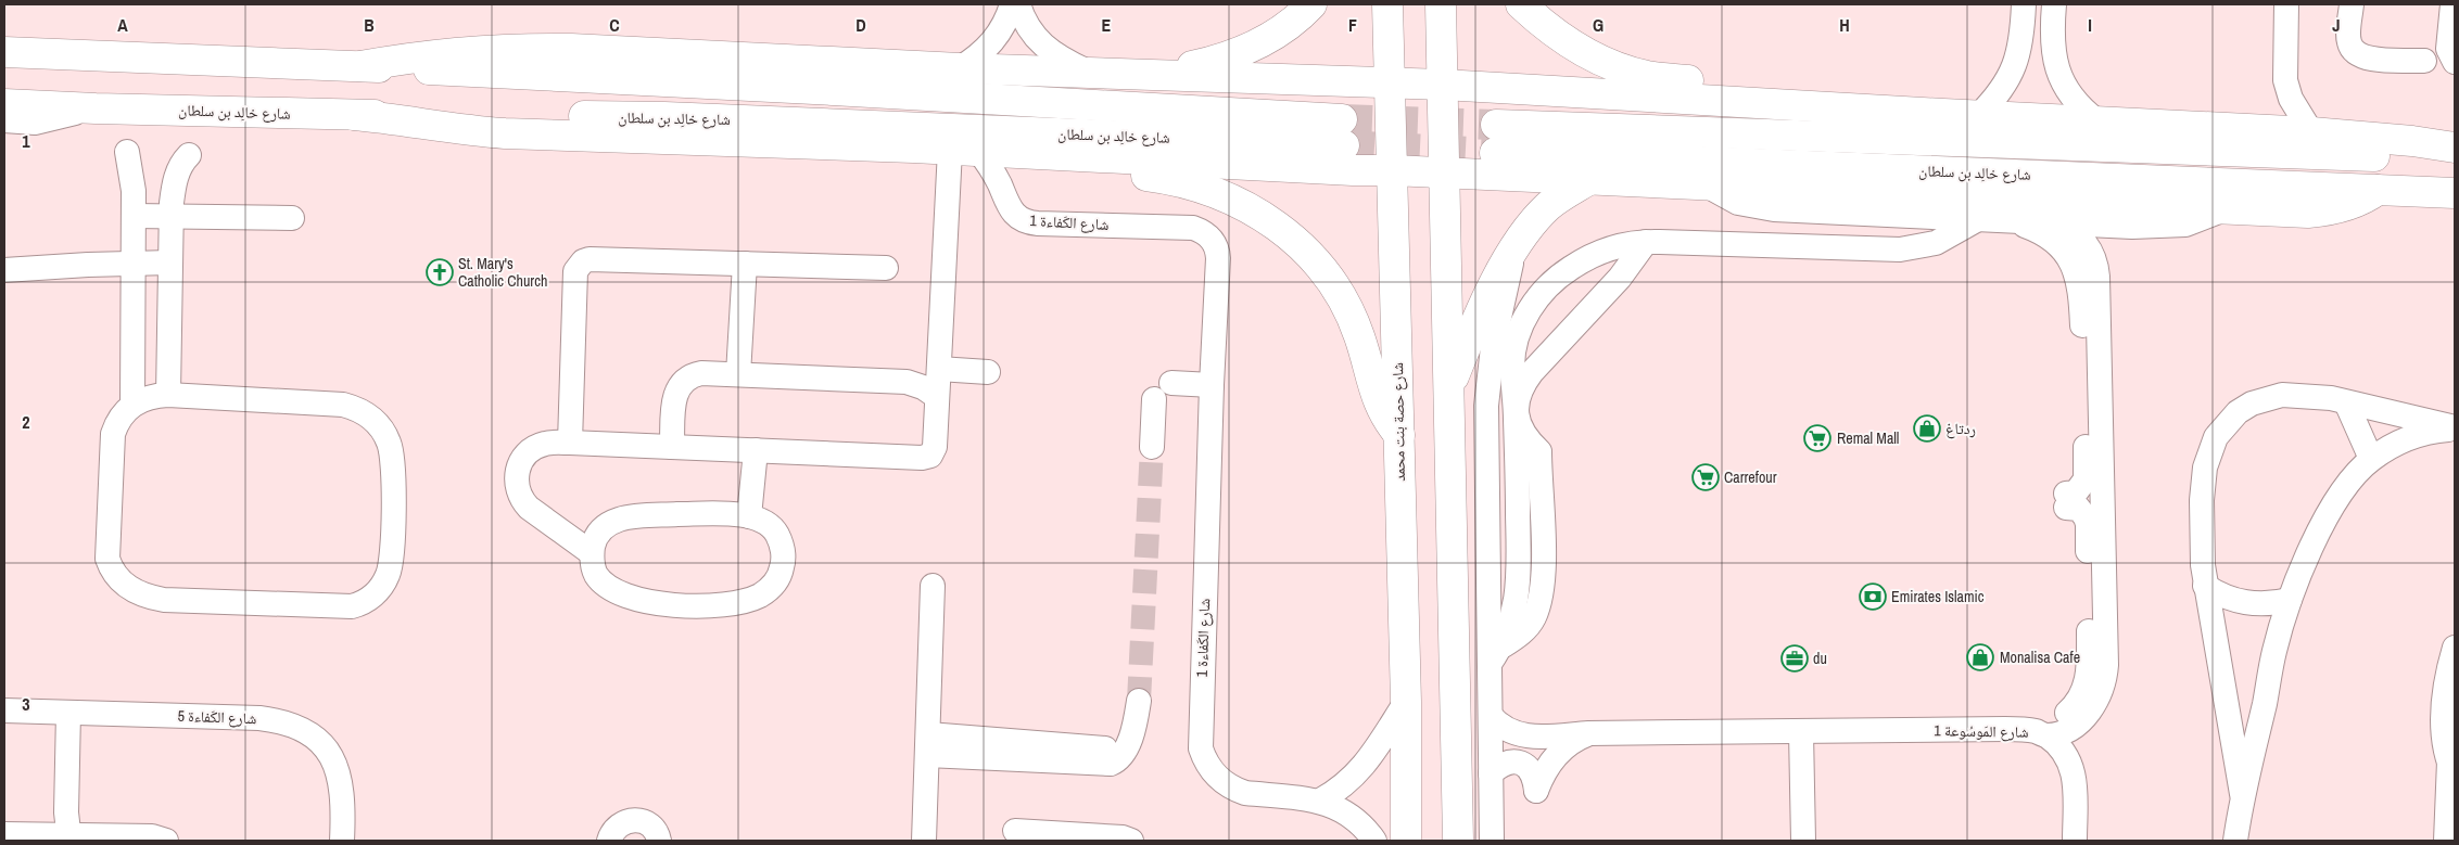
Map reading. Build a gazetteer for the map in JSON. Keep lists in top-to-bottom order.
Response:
{
  "streets": {
    "main road": ["شارع خالِد بن سلطان", "شارع حصة بنت محمد"],
    "street": ["شارع الكَفاءة 1", "شارع الكَفاءة 5", "شارع المَوسُوعة 1"]
  },
  "places": {
    "church": ["St. Mary's Catholic Church"],
    "shop": ["ردتاغ", "Monalisa Cafe"],
    "supermarket": ["Remal Mall", "Carrefour"],
    "bank": ["Emirates Islamic"],
    "office": ["du"]
  },
  "grid": {
    "columns": [
      "A",
      "B",
      "C",
      "D",
      "E",
      "F",
      "G",
      "H",
      "I",
      "J"
    ],
    "rows": ["1", "2", "3"]
  }
}
